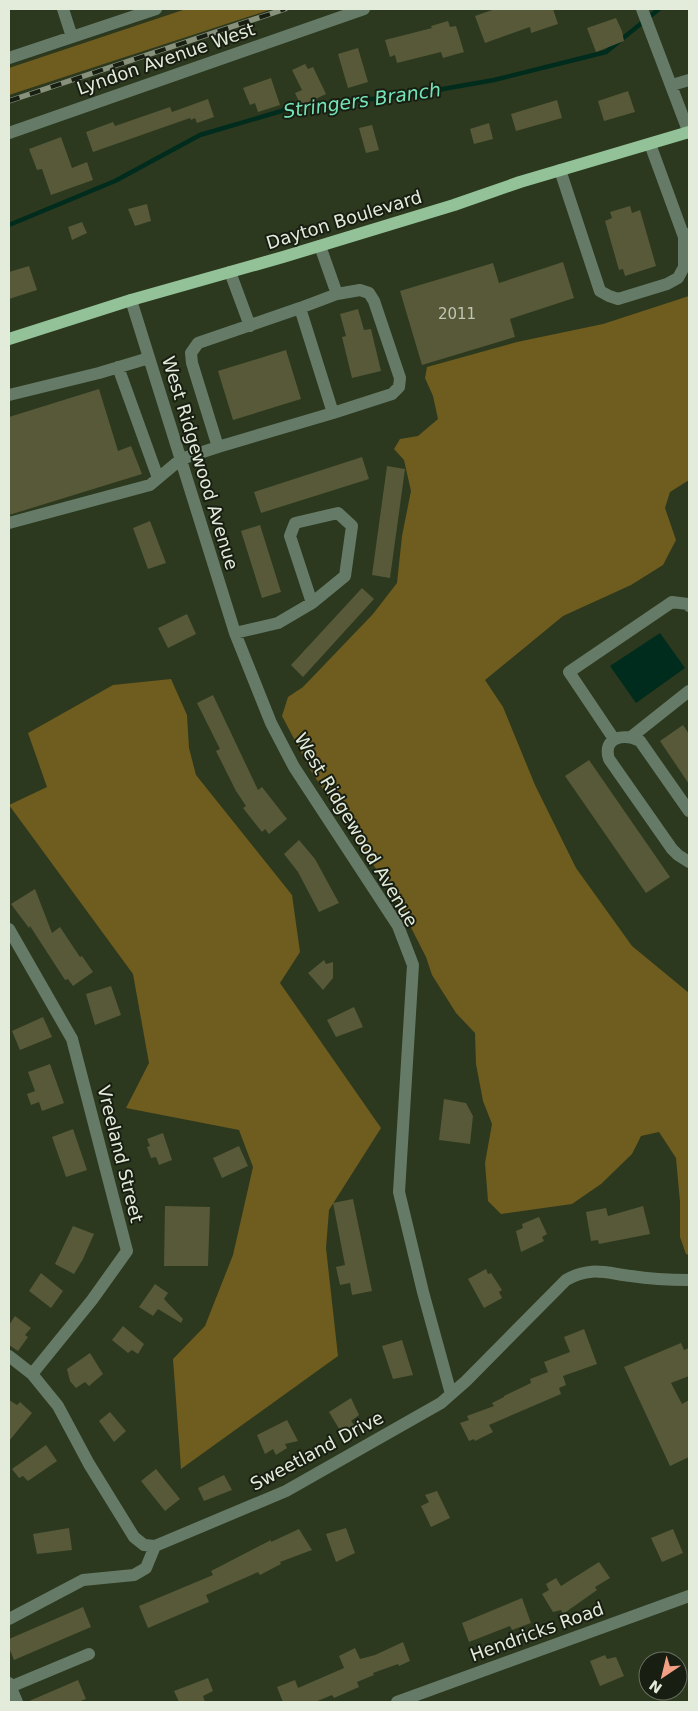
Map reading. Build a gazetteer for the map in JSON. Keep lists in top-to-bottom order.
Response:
{
  "streets": {
    "main road": ["Dayton Boulevard"],
    "street": [
      "Lyndon Avenue West",
      "West Ridgewood Avenue",
      "Vreeland Street",
      "Sweetland Drive",
      "Hendricks Road"
    ]
  },
  "crossings": [
    ["Dayton Boulevard", "West Ridgewood Avenue"],
    ["West Ridgewood Avenue", "Sweetland Drive"]
  ],
  "water": ["Stringers Branch"],
  "house_numbers": ["2011"],
  "north": "bottom left"
}
